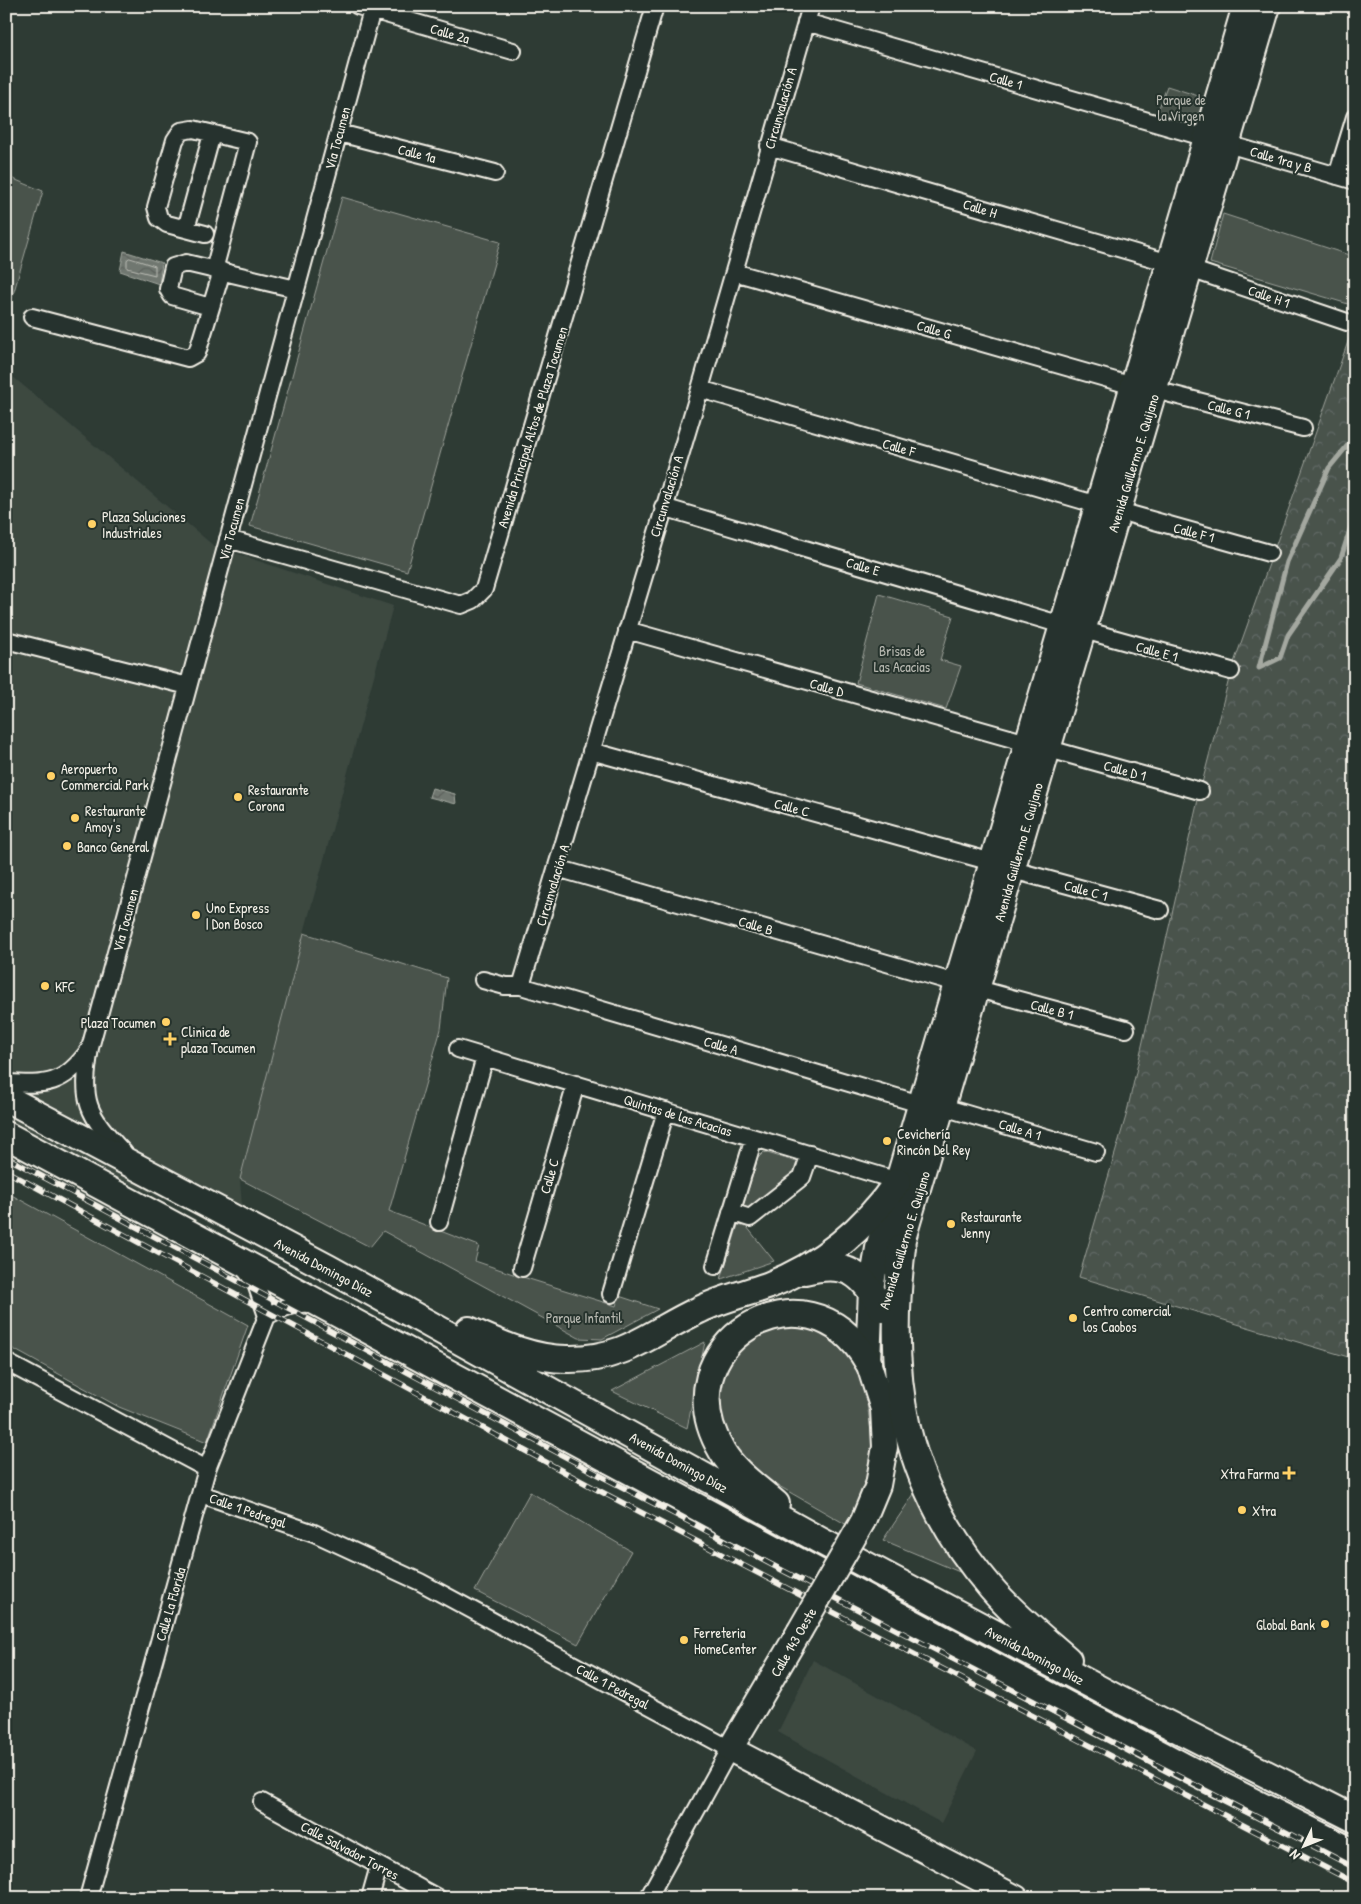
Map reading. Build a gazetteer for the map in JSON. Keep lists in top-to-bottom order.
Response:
{
  "streets": {
    "main road": ["Avenida Domingo Díaz"],
    "street": [
      "Calle 2a",
      "Calle 1",
      "Circunvalación A",
      "Vía Tocumen",
      "Calle 1a",
      "Calle 1ra y B",
      "Calle H",
      "Calle H 1",
      "Calle G",
      "Calle G 1",
      "Avenida Principal Altos de Plaza Tocumen",
      "Calle F",
      "Avenida Guillermo E. Quijano",
      "Calle F 1",
      "Calle E",
      "Calle E 1",
      "Calle D",
      "Calle D 1",
      "Calle C",
      "Calle C 1",
      "Calle B",
      "Calle B 1",
      "Calle A",
      "Quintas de las Acacias",
      "Calle A 1",
      "Calle 1 Pedregal",
      "Calle La Florida",
      "Calle 143 Oeste",
      "Calle Salvador Torres"
    ]
  },
  "crossings": [
    ["Calle 2a", "Vía Tocumen"],
    ["Calle 1", "Circunvalación A"],
    ["Calle 1", "Calle 1ra y B"],
    ["Calle 1", "Avenida Guillermo E. Quijano"],
    ["Circunvalación A", "Calle H"],
    ["Circunvalación A", "Calle G"],
    ["Circunvalación A", "Calle F"],
    ["Circunvalación A", "Calle E"],
    ["Circunvalación A", "Calle D"],
    ["Circunvalación A", "Calle C"],
    ["Circunvalación A", "Calle B"],
    ["Circunvalación A", "Calle A"],
    ["Vía Tocumen", "Calle 1a"],
    ["Vía Tocumen", "Avenida Principal Altos de Plaza Tocumen"],
    ["Vía Tocumen", "Avenida Domingo Díaz"],
    ["Calle 1ra y B", "Avenida Guillermo E. Quijano"],
    ["Calle H", "Calle H 1"],
    ["Calle H", "Avenida Guillermo E. Quijano"],
    ["Calle H 1", "Avenida Guillermo E. Quijano"],
    ["Calle G", "Calle G 1"],
    ["Calle G", "Avenida Guillermo E. Quijano"],
    ["Calle G 1", "Avenida Guillermo E. Quijano"],
    ["Calle F", "Avenida Guillermo E. Quijano"],
    ["Calle F", "Calle F 1"],
    ["Avenida Guillermo E. Quijano", "Calle F 1"],
    ["Avenida Guillermo E. Quijano", "Calle E"],
    ["Avenida Guillermo E. Quijano", "Calle E 1"],
    ["Avenida Guillermo E. Quijano", "Calle D"],
    ["Avenida Guillermo E. Quijano", "Calle D 1"],
    ["Avenida Guillermo E. Quijano", "Calle C"],
    ["Avenida Guillermo E. Quijano", "Calle C 1"],
    ["Avenida Guillermo E. Quijano", "Calle B"],
    ["Avenida Guillermo E. Quijano", "Calle B 1"],
    ["Avenida Guillermo E. Quijano", "Calle A"],
    ["Avenida Guillermo E. Quijano", "Quintas de las Acacias"],
    ["Avenida Guillermo E. Quijano", "Calle A 1"],
    ["Avenida Guillermo E. Quijano", "Calle 143 Oeste"],
    ["Calle E", "Calle E 1"],
    ["Calle D", "Calle D 1"],
    ["Calle C", "Calle C 1"],
    ["Calle C", "Quintas de las Acacias"],
    ["Calle B", "Calle B 1"],
    ["Calle A", "Calle A 1"],
    ["Calle 1 Pedregal", "Calle La Florida"],
    ["Calle 1 Pedregal", "Calle 143 Oeste"]
  ],
  "parks": ["Parque de la Virgen", "Brisas de Las Acacias", "Parque Infantil"],
  "places": {
    "other": [
      "Plaza Soluciones Industriales",
      "Aeropuerto Commercial Park",
      "Restaurante Corona",
      "Restaurante Amoy's",
      "Banco General",
      "Uno Express | Don Bosco",
      "KFC",
      "Plaza Tocumen",
      "Cevichería Rincón Del Rey",
      "Restaurante Jenny",
      "Centro comercial los Caobos",
      "Xtra",
      "Global Bank",
      "Ferreteria HomeCenter"
    ],
    "health": ["Clinica de plaza Tocumen", "Xtra Farma"]
  },
  "north": "bottom left"
}
